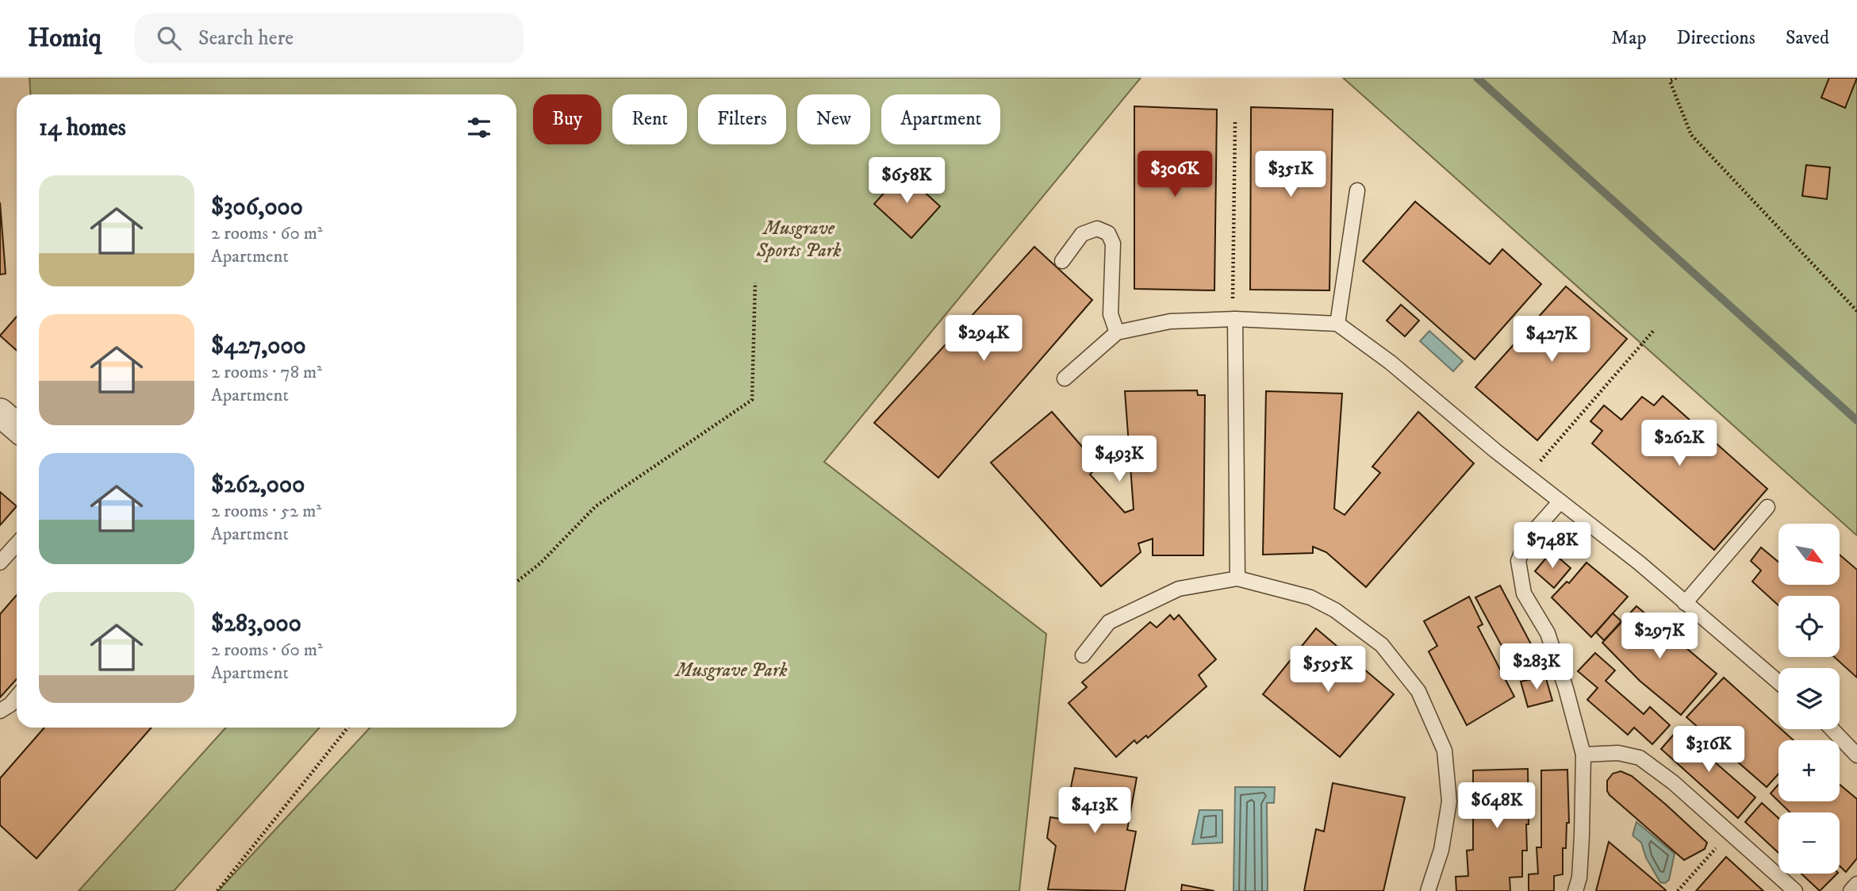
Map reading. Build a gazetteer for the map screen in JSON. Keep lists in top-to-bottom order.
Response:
{
  "parks": ["Musgrave Sports Park", "Musgrave Park"],
  "north": "bottom right",
  "page": {
    "header": "Homiq",
    "search": "Search here",
    "nav": ["Map", "Directions", "Saved"],
    "chip": [
      "Buy",
      "Rent",
      "Filters",
      "New",
      "Apartment"
    ],
    "heading": "14 homes",
    "price": [
      "$306K",
      "$351K",
      "$658K",
      "$294K",
      "$427K",
      "$262K",
      "$493K",
      "$748K",
      "$297K",
      "$283K",
      "$595K",
      "$316K",
      "$648K",
      "$413K"
    ],
    "list": [
      {
        "name": "$306,000",
        "note": "2 rooms · 60 m² · Apartment"
      },
      {
        "name": "$427,000",
        "note": "2 rooms · 78 m² · Apartment"
      },
      {
        "name": "$262,000",
        "note": "2 rooms · 52 m² · Apartment"
      },
      {
        "name": "$283,000",
        "note": "2 rooms · 60 m² · Apartment"
      }
    ],
    "map_buttons": ["+", "−"]
  }
}
